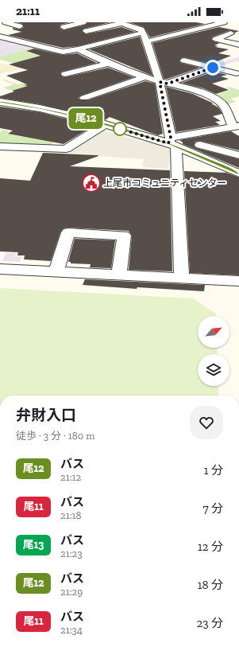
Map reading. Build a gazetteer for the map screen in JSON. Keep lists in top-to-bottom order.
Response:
{
  "places": {
    "public building": ["上尾市コミュニティセンター"]
  },
  "lines": ["bus line 尾12"],
  "north": "top right",
  "page": {
    "status": "21:11",
    "on_map": "尾12",
    "heading": ["弁財入口", "徒歩 · 3 分 · 180 m"],
    "list": [
      {
        "mark": "尾12",
        "name": "バス",
        "note": "21:12",
        "value": "1 分"
      },
      {
        "mark": "尾11",
        "name": "バス",
        "note": "21:18",
        "value": "7 分"
      },
      {
        "mark": "尾13",
        "name": "バス",
        "note": "21:23",
        "value": "12 分"
      },
      {
        "mark": "尾12",
        "name": "バス",
        "note": "21:29",
        "value": "18 分"
      },
      {
        "mark": "尾11",
        "name": "バス",
        "note": "21:34",
        "value": "23 分"
      }
    ]
  }
}
